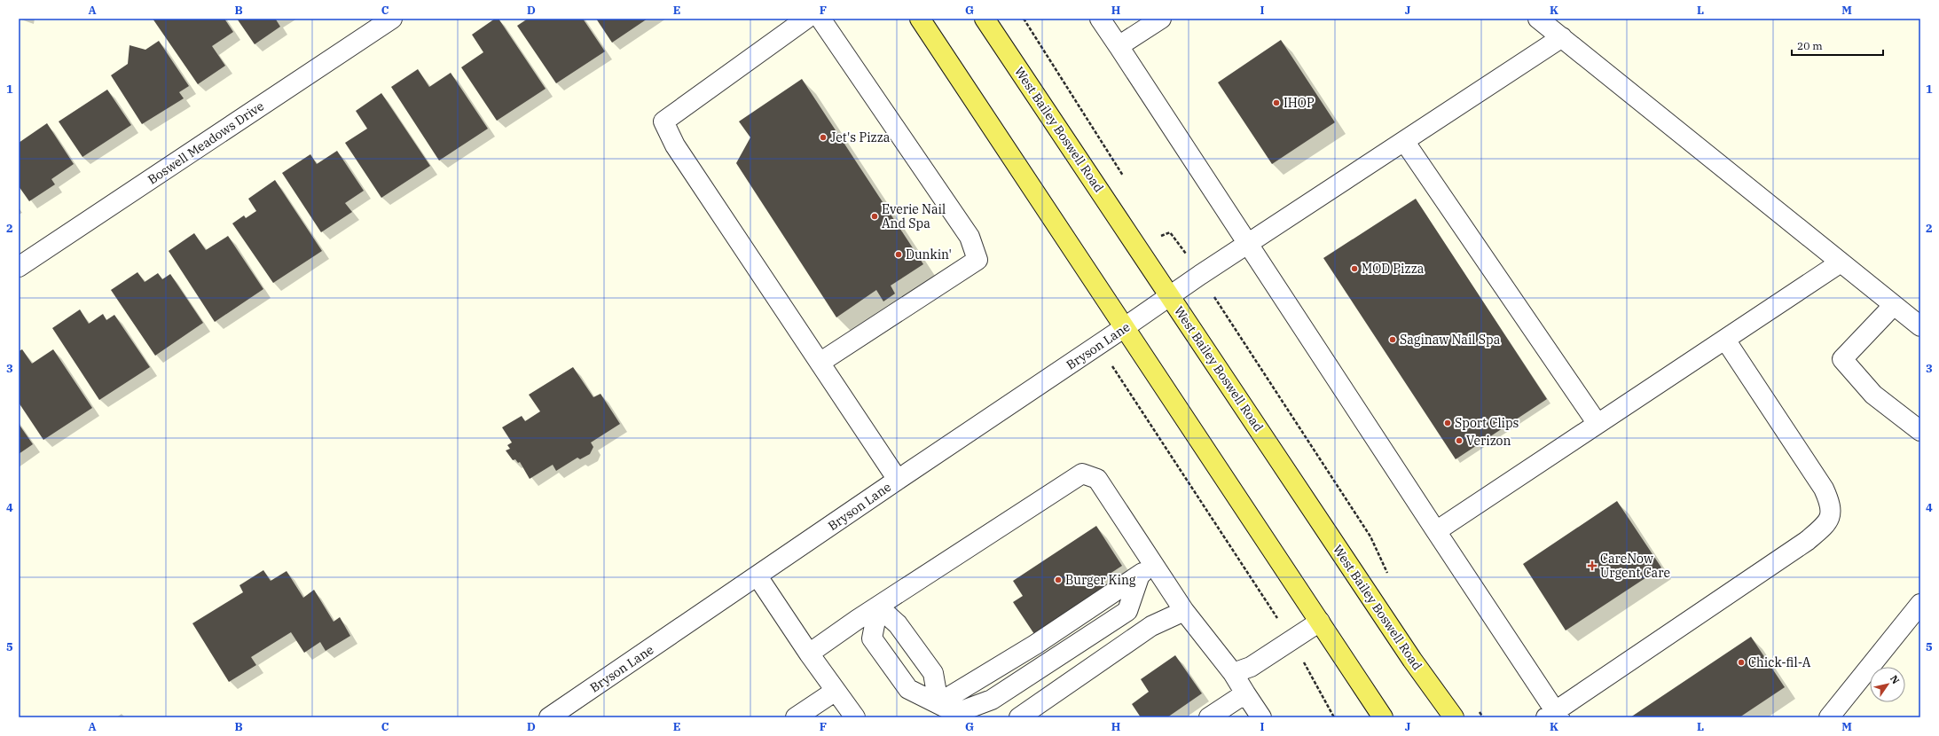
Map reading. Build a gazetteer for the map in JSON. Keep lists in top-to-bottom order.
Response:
{
  "streets": {
    "main road": ["West Bailey Boswell Road"],
    "street": ["Boswell Meadows Drive", "Bryson Lane"]
  },
  "crossings": [
    ["West Bailey Boswell Road", "Bryson Lane"]
  ],
  "places": {
    "other": [
      "IHOP",
      "Jet's Pizza",
      "Everie Nail And Spa",
      "Dunkin'",
      "MOD Pizza",
      "Saginaw Nail Spa",
      "Sport Clips",
      "Verizon",
      "Burger King",
      "Chick-fil-A"
    ],
    "health": ["CareNow Urgent Care"]
  },
  "scale_bar": "20 m",
  "north": "top right",
  "grid": {
    "columns": [
      "A",
      "B",
      "C",
      "D",
      "E",
      "F",
      "G",
      "H",
      "I",
      "J",
      "K",
      "L",
      "M"
    ],
    "rows": [
      "1",
      "2",
      "3",
      "4",
      "5"
    ]
  }
}
